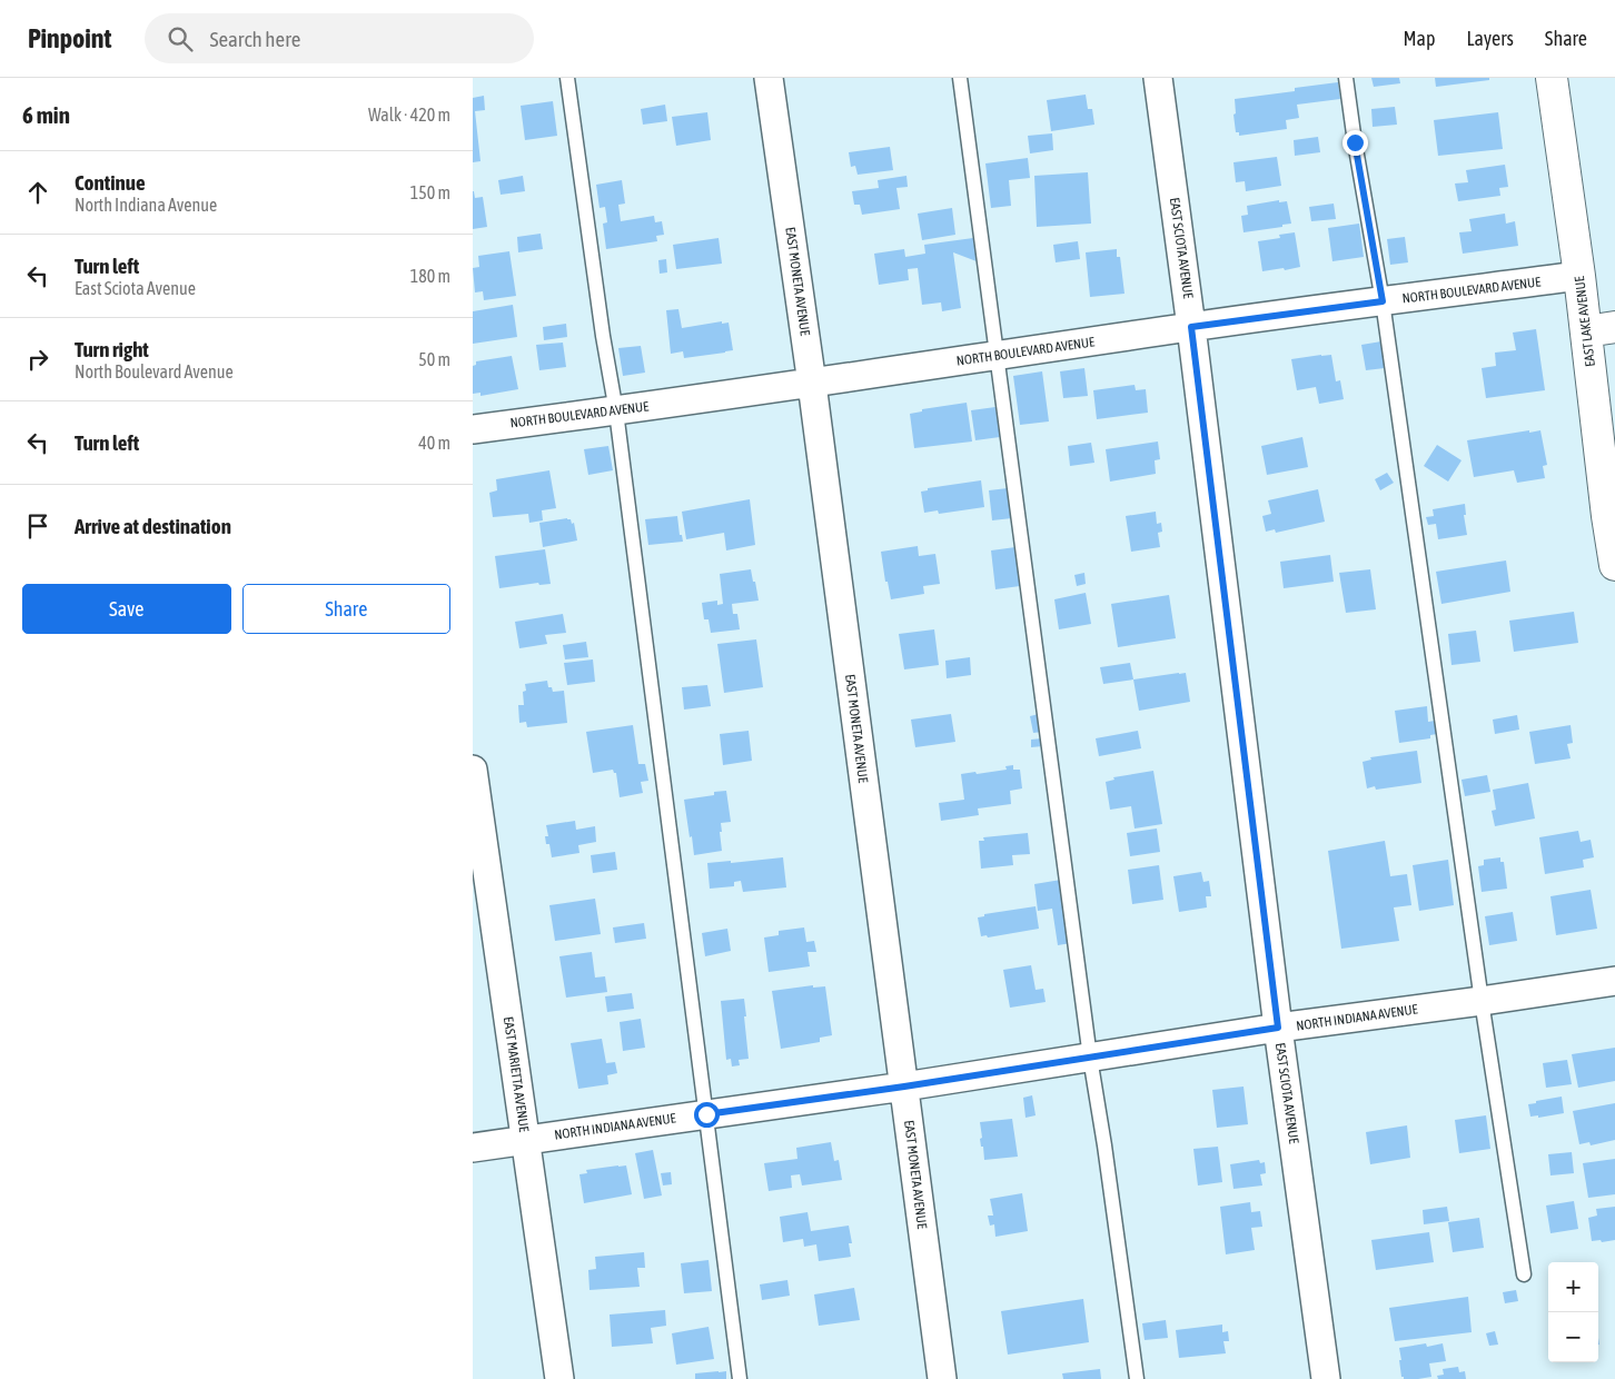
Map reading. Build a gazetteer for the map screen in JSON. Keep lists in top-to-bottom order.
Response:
{
  "streets": {
    "street": [
      "EAST SCIOTA AVENUE",
      "EAST MONETA AVENUE",
      "NORTH BOULEVARD AVENUE",
      "EAST LAKE AVENUE",
      "NORTH INDIANA AVENUE",
      "EAST MARIETTA AVENUE"
    ]
  },
  "crossings": [
    ["EAST SCIOTA AVENUE", "NORTH BOULEVARD AVENUE"],
    ["EAST SCIOTA AVENUE", "NORTH INDIANA AVENUE"],
    ["EAST MONETA AVENUE", "NORTH BOULEVARD AVENUE"],
    ["EAST MONETA AVENUE", "NORTH INDIANA AVENUE"],
    ["NORTH BOULEVARD AVENUE", "EAST LAKE AVENUE"],
    ["NORTH INDIANA AVENUE", "EAST MARIETTA AVENUE"]
  ],
  "page": {
    "header": "Pinpoint",
    "search": "Search here",
    "nav": ["Map", "Layers", "Share"],
    "heading": ["6 min", "Walk · 420 m"],
    "list": [
      ["Continue", "North Indiana Avenue", "150 m"],
      ["Turn left", "East Sciota Avenue", "180 m"],
      ["Turn right", "North Boulevard Avenue", "50 m"],
      ["Turn left", "40 m"],
      "Arrive at destination"
    ],
    "buttons": ["Save", "Share"],
    "map_buttons": ["+", "−"]
  }
}
